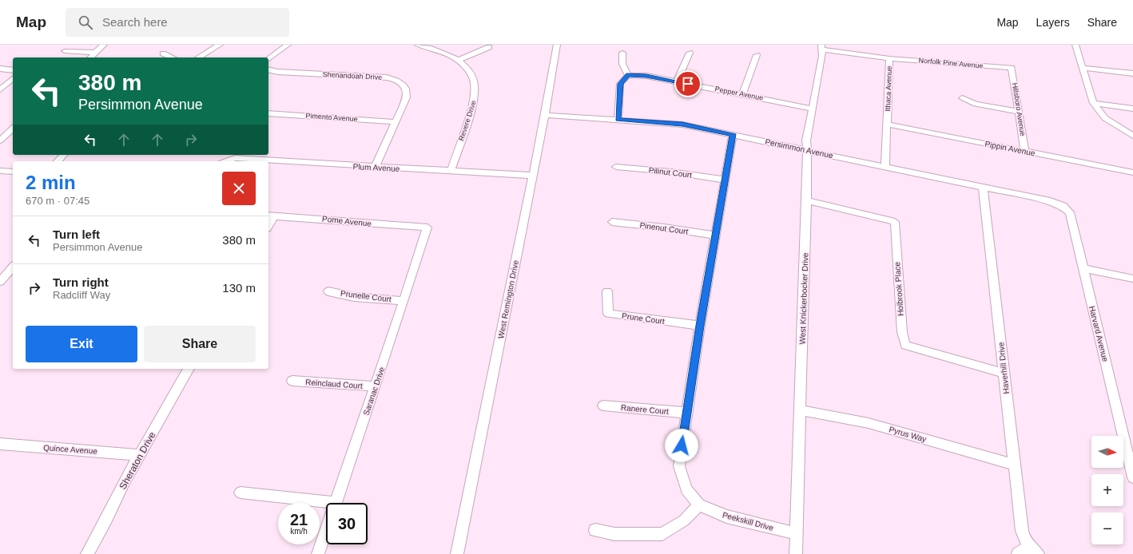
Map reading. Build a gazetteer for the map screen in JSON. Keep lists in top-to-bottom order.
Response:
{
  "streets": {
    "street": [
      "Norfolk Pine Avenue",
      "Shenandoah Drive",
      "Ithaca Avenue",
      "Pepper Avenue",
      "Hillsboro Avenue",
      "Pimento Avenue",
      "Revere Drive",
      "Persimmon Avenue",
      "Pippin Avenue",
      "Plum Avenue",
      "Pilinut Court",
      "Pome Avenue",
      "Pinenut Court",
      "Holbrook Place",
      "Prunelle Court",
      "West Knickerbocker Drive",
      "West Remington Drive",
      "Prune Court",
      "Harvard Avenue",
      "Haverhill Drive",
      "Reinclaud Court",
      "Saranac Drive",
      "Ranere Court",
      "Pyrus Way",
      "Quince Avenue",
      "Sheraton Drive",
      "Peekskill Drive"
    ]
  },
  "crossings": [
    ["Norfolk Pine Avenue", "Ithaca Avenue"],
    ["Norfolk Pine Avenue", "Hillsboro Avenue"],
    ["Shenandoah Drive", "Pimento Avenue"],
    ["Shenandoah Drive", "Plum Avenue"],
    ["Ithaca Avenue", "Persimmon Avenue"],
    ["Ithaca Avenue", "Pippin Avenue"],
    ["Ithaca Avenue", "West Knickerbocker Drive"],
    ["Pepper Avenue", "West Knickerbocker Drive"],
    ["Hillsboro Avenue", "Pippin Avenue"],
    ["Revere Drive", "Plum Avenue"],
    ["Persimmon Avenue", "West Knickerbocker Drive"],
    ["Persimmon Avenue", "West Remington Drive"],
    ["Persimmon Avenue", "Harvard Avenue"],
    ["Persimmon Avenue", "Haverhill Drive"],
    ["Persimmon Avenue", "Peekskill Drive"],
    ["Plum Avenue", "West Remington Drive"],
    ["Pilinut Court", "Peekskill Drive"],
    ["Pome Avenue", "Saranac Drive"],
    ["Pinenut Court", "Peekskill Drive"],
    ["Holbrook Place", "West Knickerbocker Drive"],
    ["Holbrook Place", "Haverhill Drive"],
    ["Prunelle Court", "Saranac Drive"],
    ["West Knickerbocker Drive", "Pyrus Way"],
    ["West Knickerbocker Drive", "Peekskill Drive"],
    ["Prune Court", "Peekskill Drive"],
    ["Haverhill Drive", "Pyrus Way"],
    ["Reinclaud Court", "Saranac Drive"],
    ["Ranere Court", "Peekskill Drive"],
    ["Quince Avenue", "Sheraton Drive"]
  ],
  "north": "right",
  "page": {
    "header": "Map",
    "search": "Search here",
    "nav": ["Map", "Layers", "Share"],
    "turn": ["380 m", "Persimmon Avenue"],
    "heading": ["2 min", "670 m · 07:45"],
    "list": [
      {
        "name": "Turn left",
        "note": "Persimmon Avenue",
        "value": "380 m"
      },
      {
        "name": "Turn right",
        "note": "Radcliff Way",
        "value": "130 m"
      }
    ],
    "buttons": ["Exit", "Share"],
    "map_buttons": ["+", "−"],
    "speed": "21 km/h",
    "limit": "30"
  }
}
